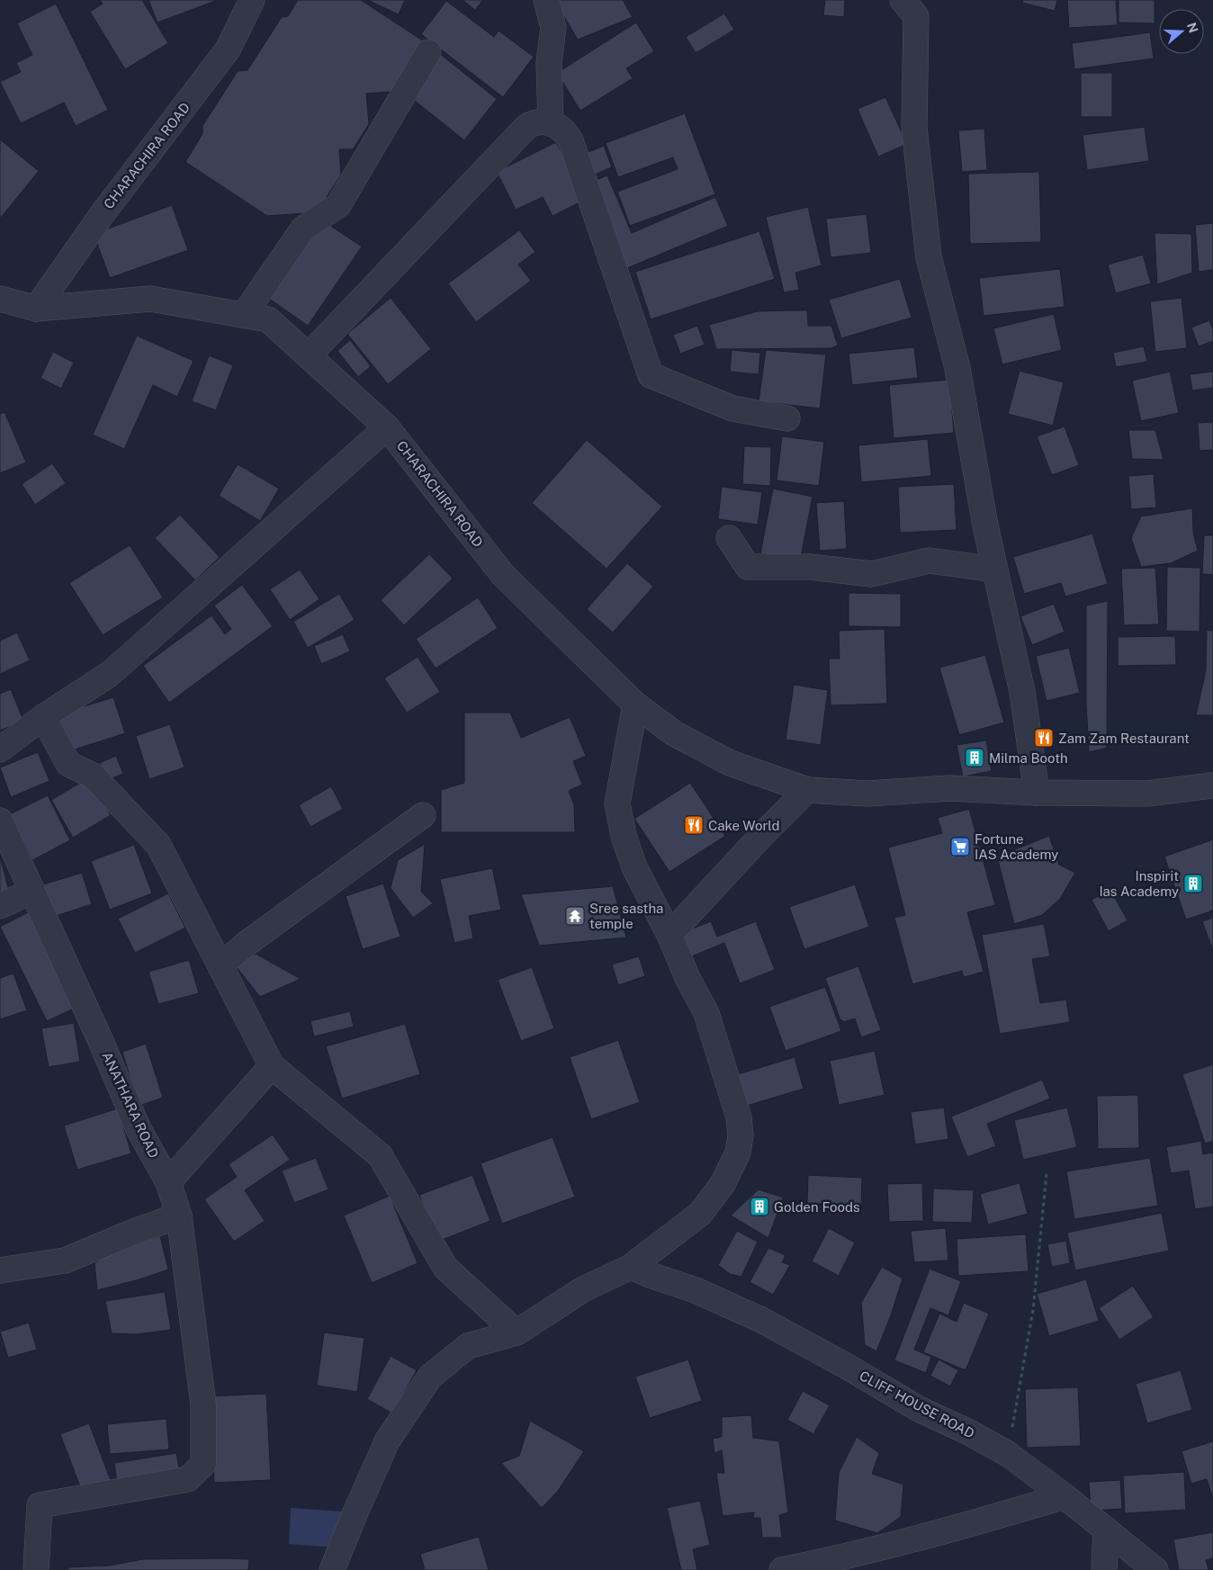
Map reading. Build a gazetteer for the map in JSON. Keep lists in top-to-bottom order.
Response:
{
  "streets": {
    "street": ["CHARACHIRA ROAD", "ANATHARA ROAD", "CLIFF HOUSE ROAD"]
  },
  "places": {
    "restaurant": ["Zam Zam Restaurant", "Cake World"],
    "building": ["Milma Booth", "Inspirit Ias Academy", "Golden Foods"],
    "supermarket": ["Fortune IAS Academy"],
    "temple": ["Sree sastha temple"]
  },
  "north": "right"
}
